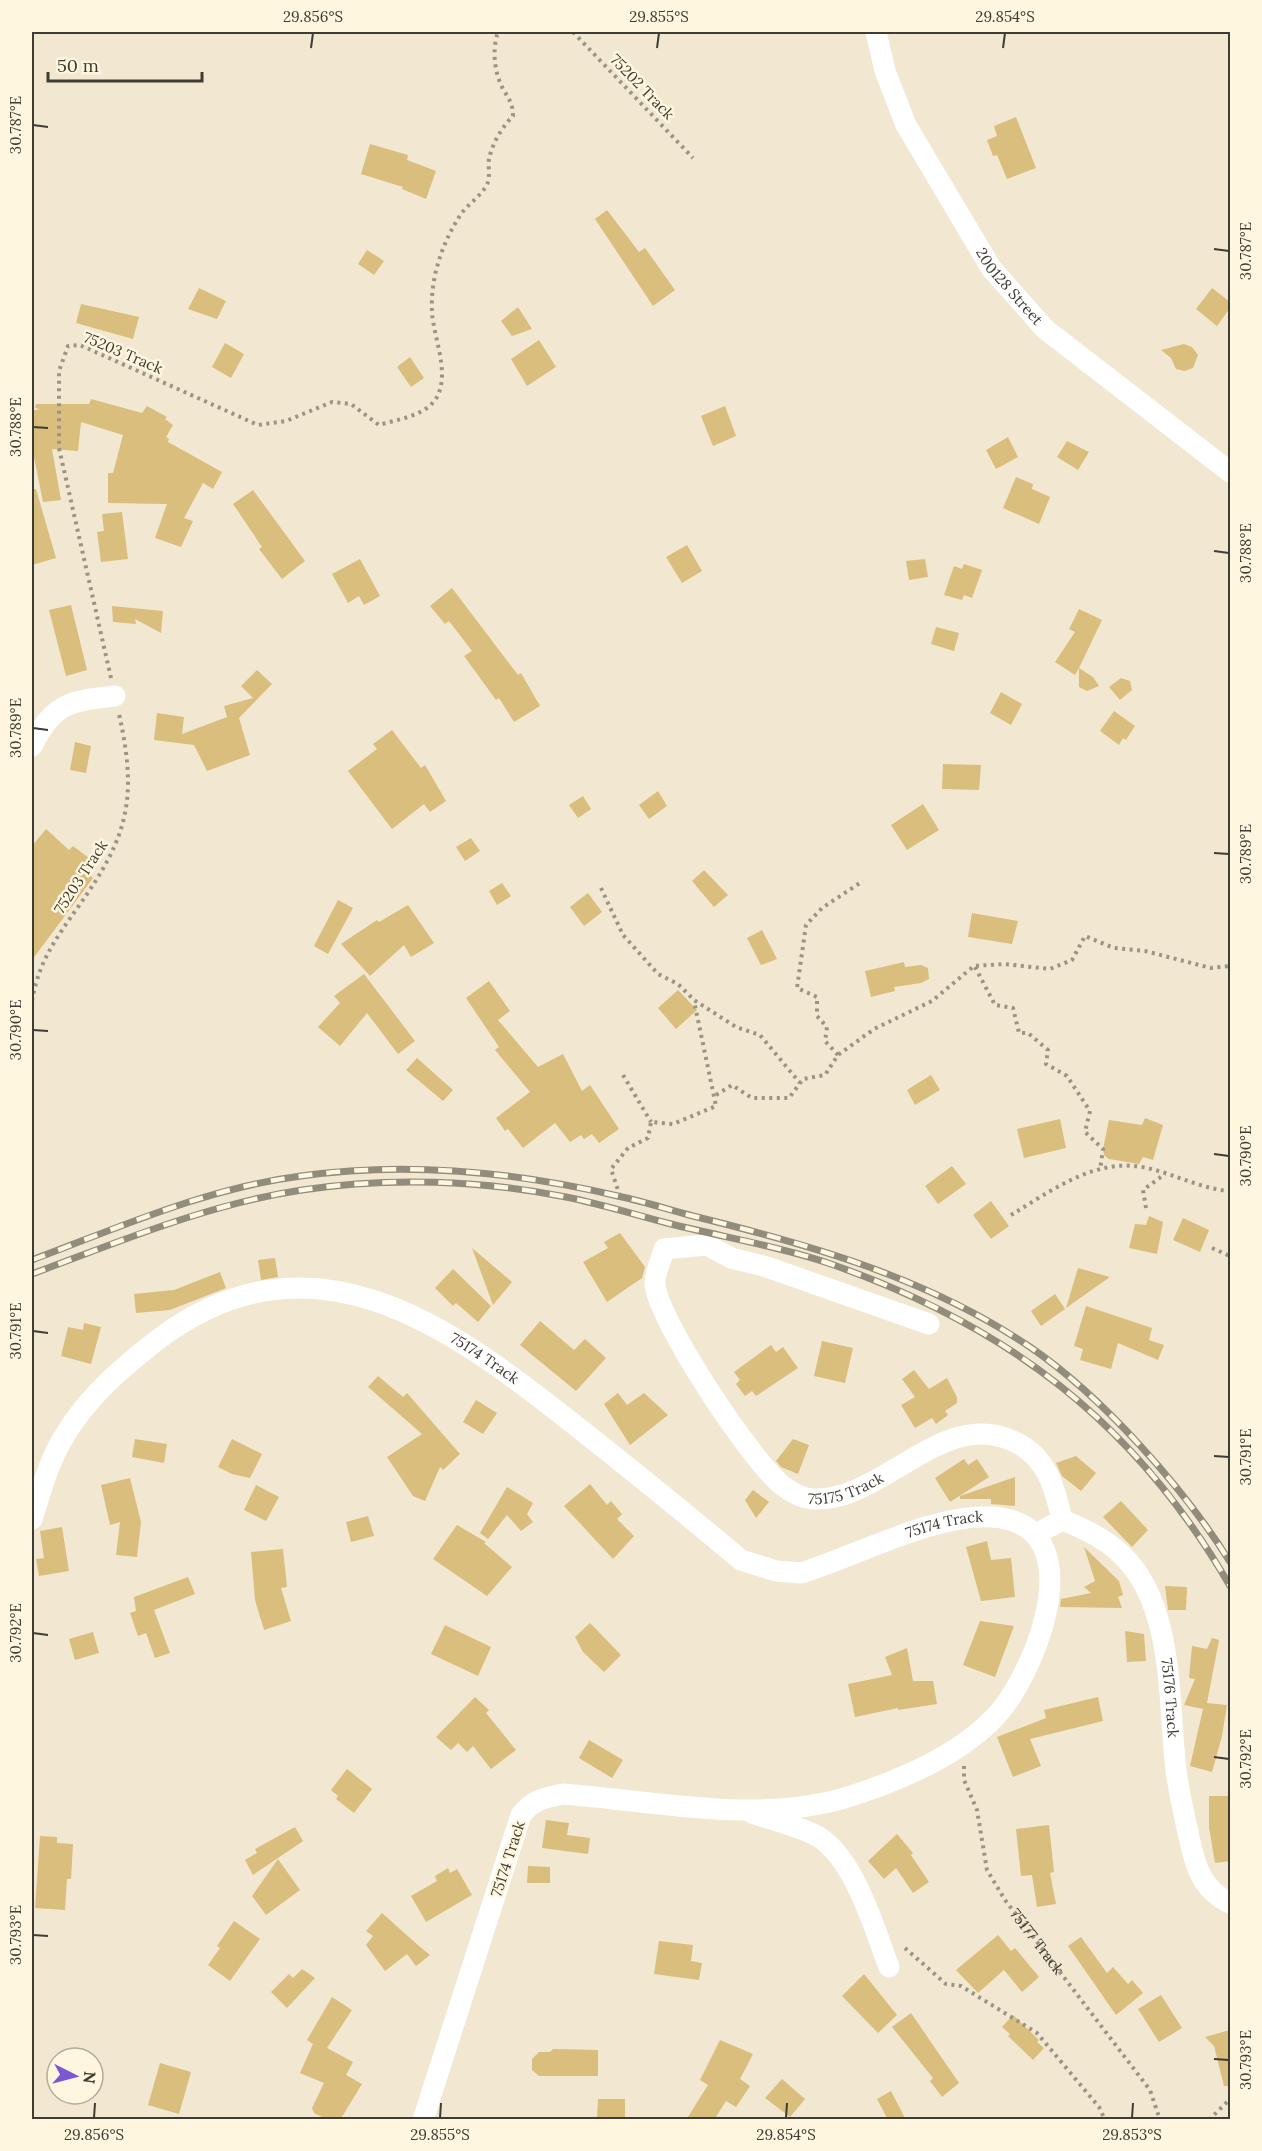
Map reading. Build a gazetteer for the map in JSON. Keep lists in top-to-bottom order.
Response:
{
  "streets": {
    "street": [
      "200128 Street",
      "75174 Track",
      "75175 Track",
      "75176 Track"
    ],
    "path": ["75202 Track", "75203 Track", "75177 Track"]
  },
  "crossings": [
    ["75174 Track", "75177 Track"],
    ["75175 Track", "75176 Track"]
  ],
  "scale_bar": "50 m",
  "north": "right",
  "coordinates": [
    "29.856°S",
    "29.855°S",
    "29.854°S",
    "30.787°E",
    "30.788°E",
    "30.789°E",
    "30.790°E",
    "30.791°E",
    "30.792°E",
    "30.793°E",
    "29.853°S"
  ]
}
